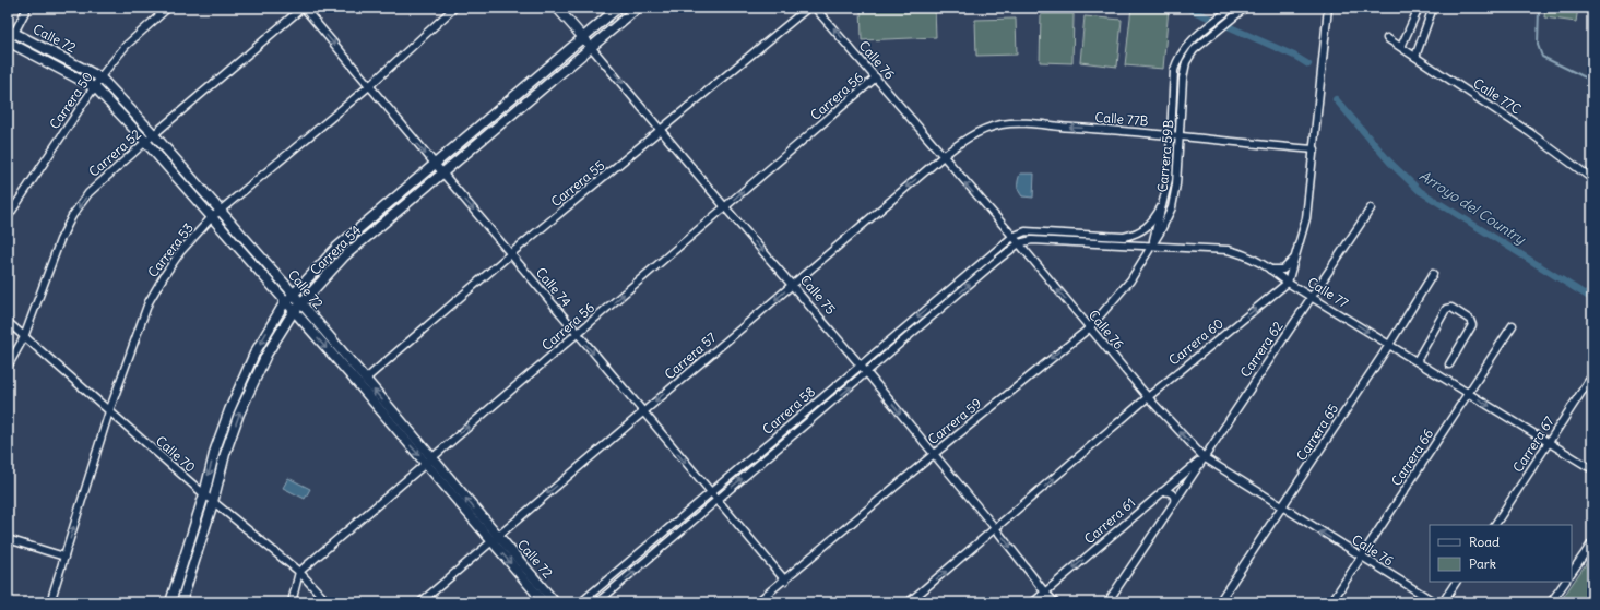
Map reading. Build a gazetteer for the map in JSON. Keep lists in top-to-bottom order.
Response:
{
  "streets": {
    "main road": ["Calle 72", "Carrera 54", "Calle 75"],
    "street": [
      "Calle 76",
      "Carrera 56",
      "Calle 77C",
      "Carrera 50",
      "Calle 77B",
      "Carrera 52",
      "Carrera 59B",
      "Carrera 55",
      "Carrera 53",
      "Calle 74",
      "Calle 77",
      "Carrera 60",
      "Carrera 62",
      "Carrera 57",
      "Carrera 58",
      "Carrera 59",
      "Carrera 65",
      "Carrera 67",
      "Calle 70",
      "Carrera 66",
      "Carrera 61"
    ]
  },
  "crossings": [
    ["Calle 72", "Carrera 56"],
    ["Calle 72", "Carrera 50"],
    ["Calle 72", "Carrera 52"],
    ["Calle 72", "Carrera 55"],
    ["Calle 72", "Carrera 53"],
    ["Calle 72", "Carrera 54"],
    ["Calle 72", "Carrera 57"],
    ["Calle 76", "Carrera 56"],
    ["Calle 76", "Calle 77"],
    ["Calle 76", "Carrera 60"],
    ["Calle 76", "Carrera 62"],
    ["Calle 76", "Carrera 57"],
    ["Calle 76", "Carrera 58"],
    ["Calle 76", "Carrera 59"],
    ["Calle 76", "Carrera 65"],
    ["Calle 76", "Carrera 66"],
    ["Calle 76", "Carrera 61"],
    ["Carrera 56", "Calle 74"],
    ["Carrera 56", "Calle 75"],
    ["Carrera 56", "Calle 70"],
    ["Calle 77B", "Carrera 59B"],
    ["Calle 77B", "Carrera 57"],
    ["Carrera 52", "Calle 74"],
    ["Carrera 52", "Calle 70"],
    ["Carrera 59B", "Calle 77"],
    ["Carrera 59B", "Carrera 59"],
    ["Carrera 55", "Calle 74"],
    ["Carrera 55", "Calle 75"],
    ["Carrera 53", "Calle 74"],
    ["Carrera 53", "Calle 70"],
    ["Carrera 54", "Calle 74"],
    ["Carrera 54", "Calle 75"],
    ["Carrera 54", "Calle 70"],
    ["Calle 74", "Carrera 57"],
    ["Calle 74", "Carrera 58"],
    ["Calle 74", "Carrera 59"],
    ["Calle 77", "Carrera 60"],
    ["Calle 77", "Carrera 62"],
    ["Calle 77", "Carrera 58"],
    ["Calle 77", "Carrera 59"],
    ["Calle 77", "Carrera 65"],
    ["Calle 77", "Carrera 67"],
    ["Calle 77", "Carrera 66"],
    ["Calle 75", "Carrera 60"],
    ["Calle 75", "Carrera 57"],
    ["Calle 75", "Carrera 58"],
    ["Calle 75", "Carrera 59"],
    ["Calle 75", "Carrera 61"],
    ["Carrera 62", "Carrera 61"]
  ],
  "one_way": [
    "Calle 76",
    "Carrera 56",
    "Calle 77B",
    "Carrera 52",
    "Calle 74",
    "Calle 75",
    "Carrera 60",
    "Carrera 57",
    "Carrera 59",
    "Carrera 61"
  ],
  "water": ["Arroyo del Country"],
  "legend": ["Road", "Park"]
}
